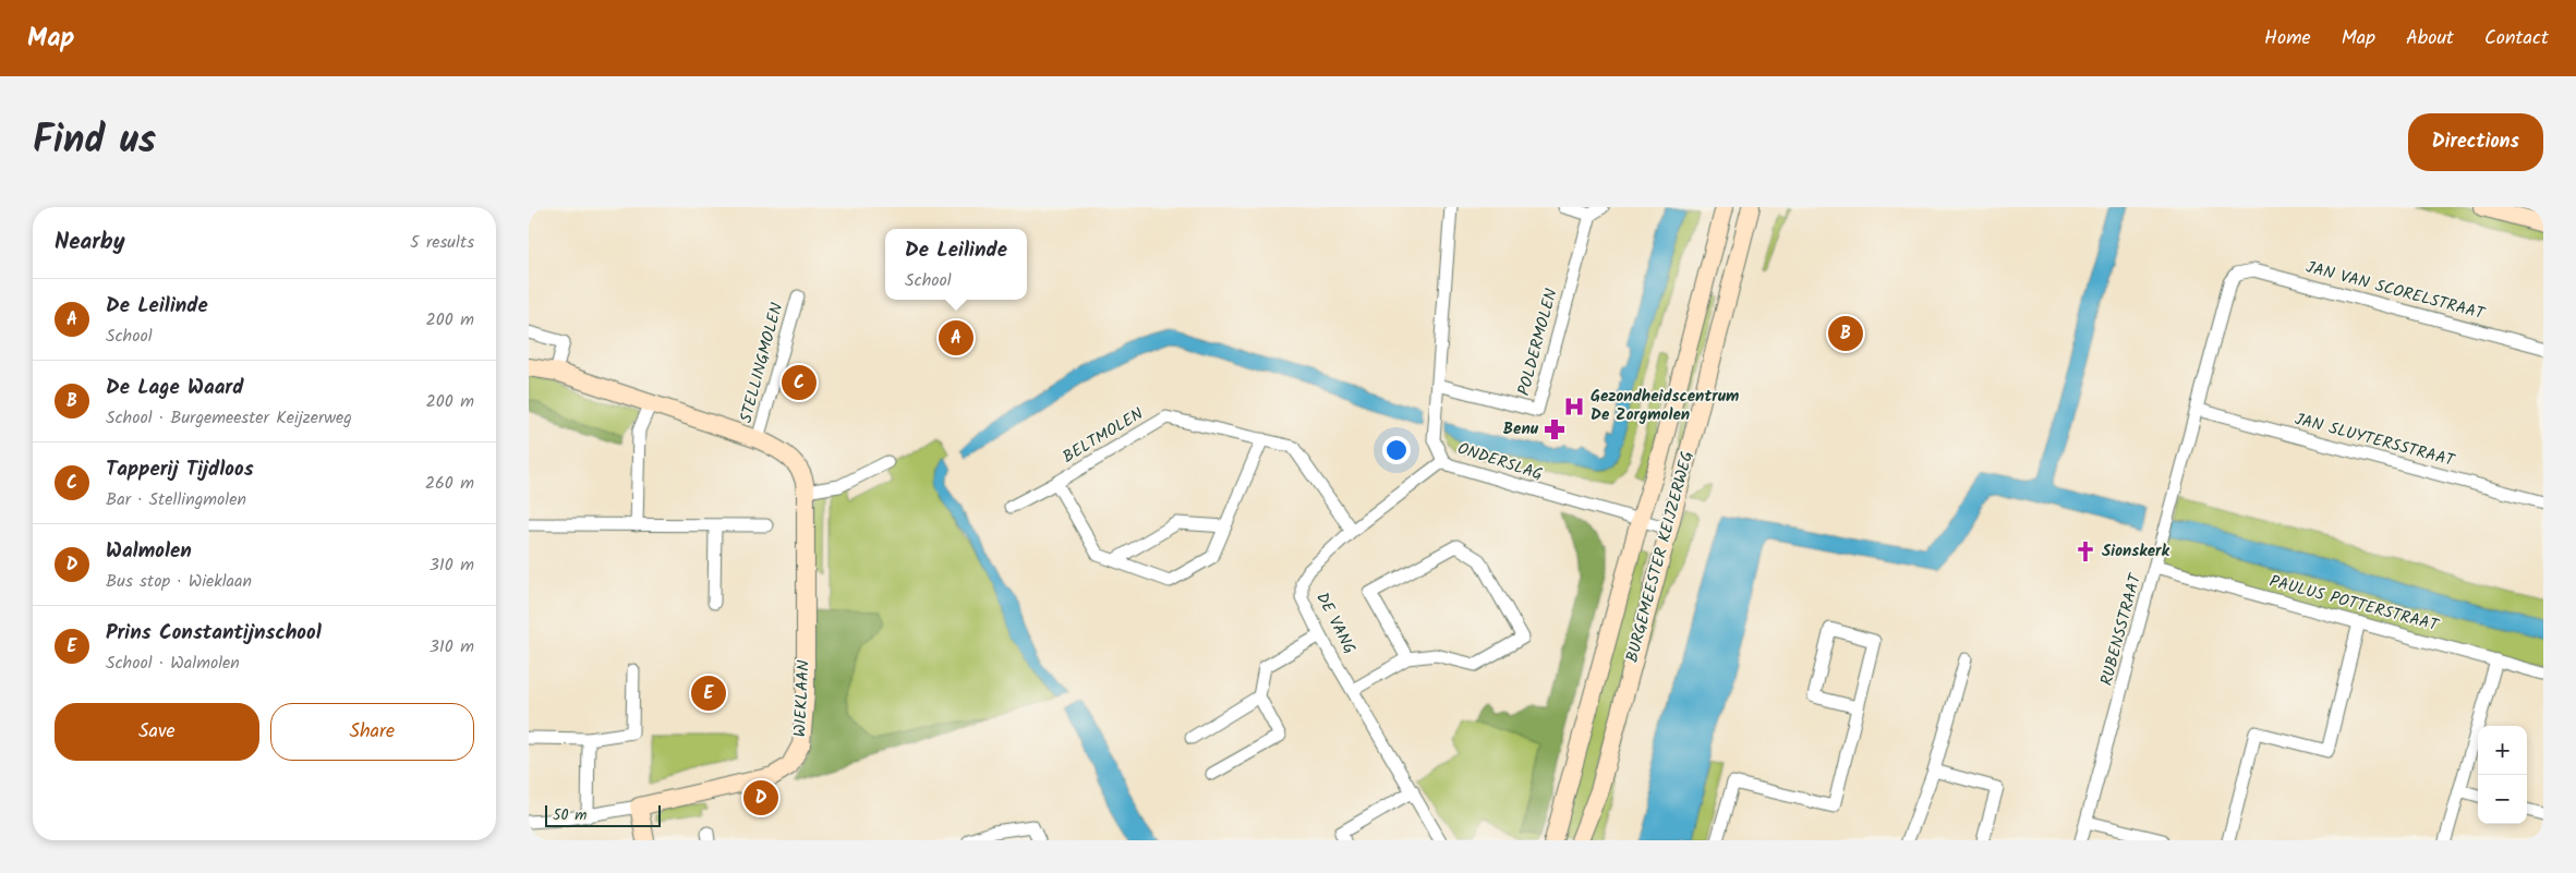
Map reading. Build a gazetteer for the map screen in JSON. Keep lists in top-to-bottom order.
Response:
{
  "streets": {
    "main road": ["BURGEMEESTER KEIJZERWEG", "WIEKLAAN"],
    "street": [
      "JAN VAN SCORELSTRAAT",
      "POLDERMOLEN",
      "STELLINGMOLEN",
      "BELTMOLEN",
      "JAN SLUYTERSSTRAAT",
      "ONDERSLAG",
      "PAULUS POTTERSTRAAT",
      "DE VANG",
      "RUBENSSTRAAT"
    ]
  },
  "crossings": [
    ["JAN VAN SCORELSTRAAT", "RUBENSSTRAAT"],
    ["POLDERMOLEN", "ONDERSLAG"],
    ["STELLINGMOLEN", "WIEKLAAN"],
    ["BELTMOLEN", "DE VANG"],
    ["JAN SLUYTERSSTRAAT", "RUBENSSTRAAT"],
    ["ONDERSLAG", "BURGEMEESTER KEIJZERWEG"],
    ["ONDERSLAG", "DE VANG"],
    ["PAULUS POTTERSTRAAT", "RUBENSSTRAAT"]
  ],
  "places": {
    "hospital": ["Gezondheidscentrum De Zorgmolen"],
    "pharmacy": ["Benu"],
    "church": ["Sionskerk"]
  },
  "scale_bar": "50 m",
  "page": {
    "header": "Map",
    "nav": [
      "Home",
      "Map",
      "About",
      "Contact"
    ],
    "title": "Find us",
    "buttons": [
      "Directions",
      ["Save", "Share"]
    ],
    "heading": ["Nearby", "5 results"],
    "popup": ["De Leilinde", "School"],
    "list": [
      {
        "mark": "A",
        "name": "De Leilinde",
        "note": "School",
        "value": "200 m"
      },
      {
        "mark": "B",
        "name": "De Lage Waard",
        "note": "School · Burgemeester Keijzerweg",
        "value": "200 m"
      },
      {
        "mark": "C",
        "name": "Tapperij Tijdloos",
        "note": "Bar · Stellingmolen",
        "value": "260 m"
      },
      {
        "mark": "D",
        "name": "Walmolen",
        "note": "Bus stop · Wieklaan",
        "value": "310 m"
      },
      {
        "mark": "E",
        "name": "Prins Constantijnschool",
        "note": "School · Walmolen",
        "value": "310 m"
      }
    ],
    "pins": [
      "B",
      "A",
      "C",
      "E",
      "D"
    ],
    "map_buttons": ["+", "−"],
    "scale": "50 m"
  }
}
